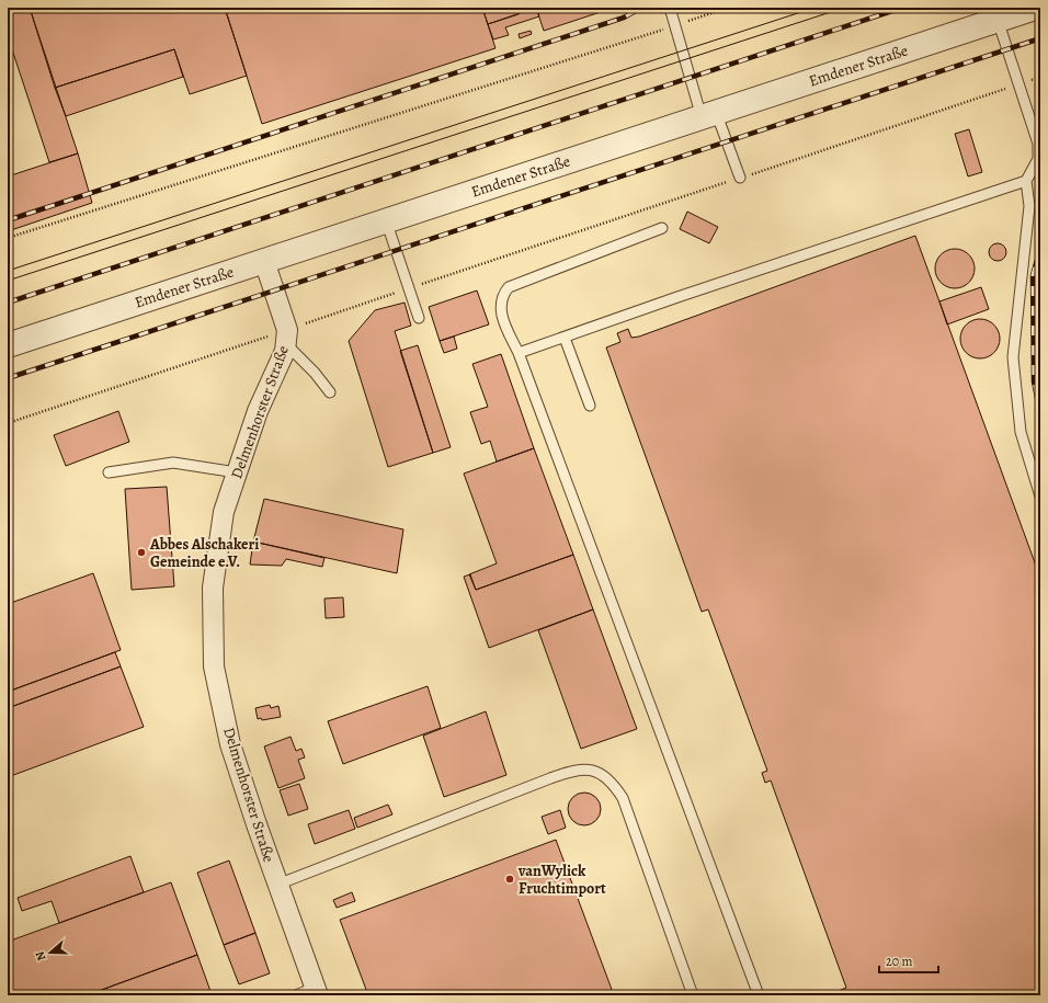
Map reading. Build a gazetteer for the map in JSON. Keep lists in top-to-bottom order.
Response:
{
  "streets": {
    "street": ["Emdener Straße", "Delmenhorster Straße"]
  },
  "crossings": [
    ["Emdener Straße", "Delmenhorster Straße"]
  ],
  "places": ["Abbes Alschakeri Gemeinde e.V.", "vanWylick Fruchtimport"],
  "scale_bar": "20 m",
  "north": "left"
}
